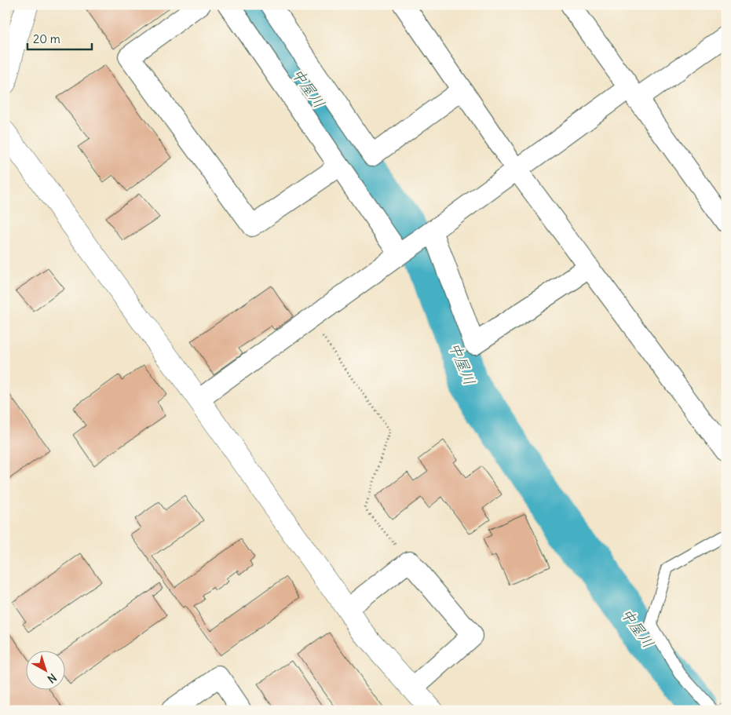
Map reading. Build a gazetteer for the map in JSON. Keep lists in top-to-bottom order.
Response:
{
  "water": ["中屋川"],
  "scale_bar": "20 m",
  "north": "bottom right"
}
